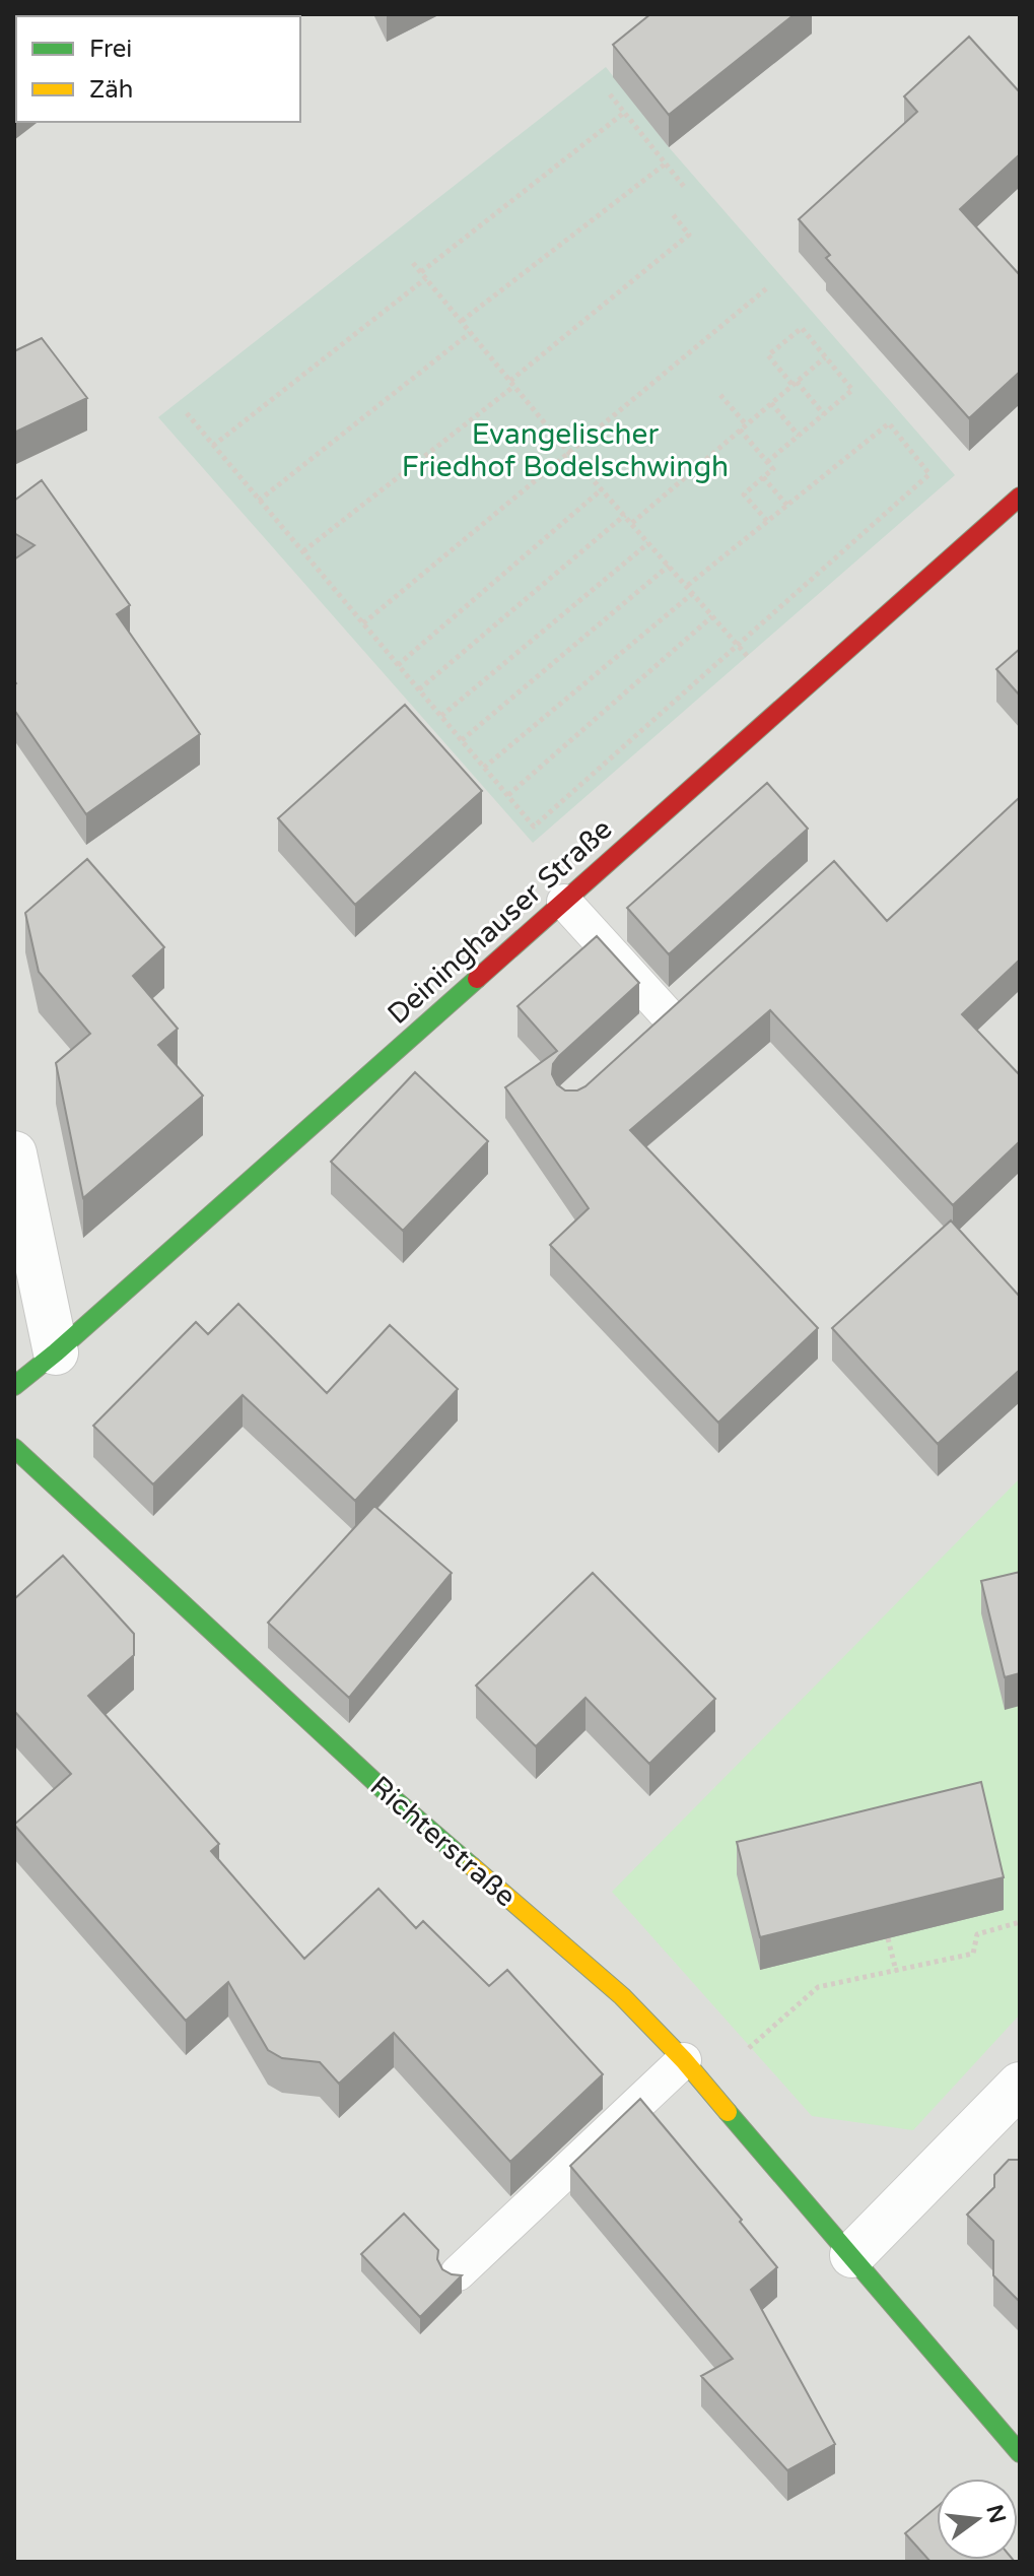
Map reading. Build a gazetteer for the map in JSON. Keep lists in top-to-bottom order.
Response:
{
  "streets": {
    "street": ["Deininghauser Straße", "Richterstraße"]
  },
  "parks": ["Evangelischer Friedhof Bodelschwingh"],
  "legend": ["Frei", "Zäh"],
  "north": "right"
}
